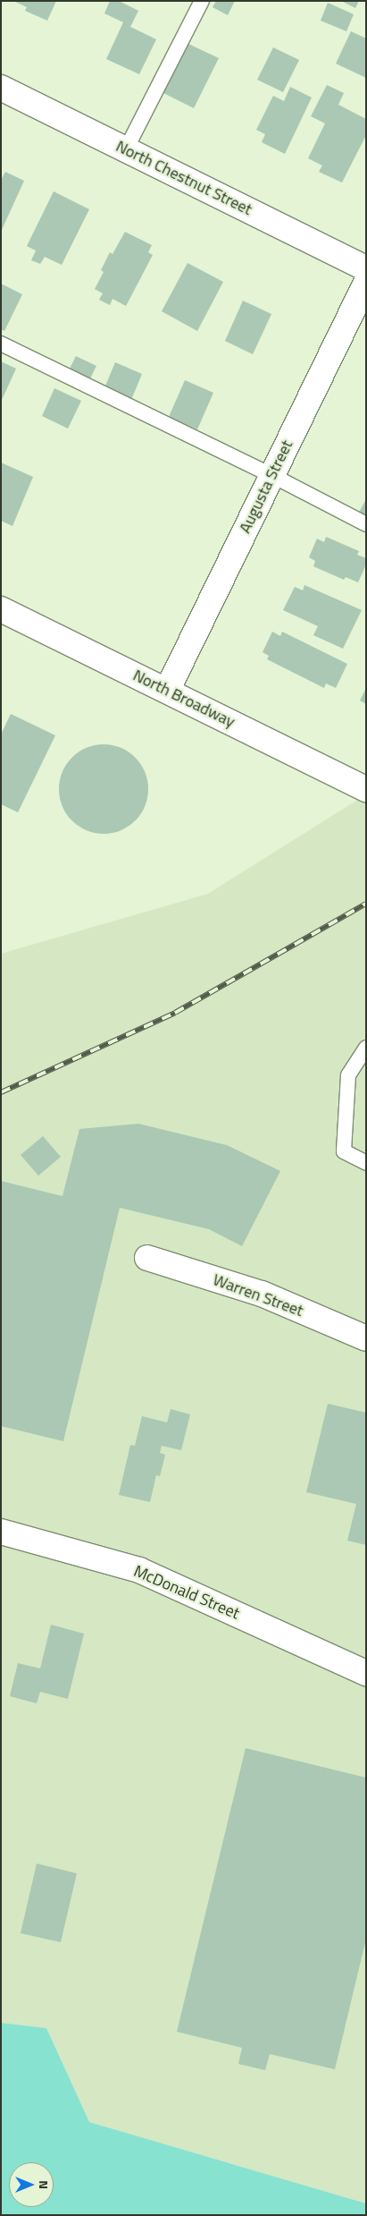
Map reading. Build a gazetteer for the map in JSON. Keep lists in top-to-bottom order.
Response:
{
  "streets": {
    "street": [
      "North Chestnut Street",
      "Augusta Street",
      "North Broadway",
      "Warren Street",
      "McDonald Street"
    ]
  },
  "crossings": [
    ["Augusta Street", "North Broadway"]
  ],
  "north": "right"
}
